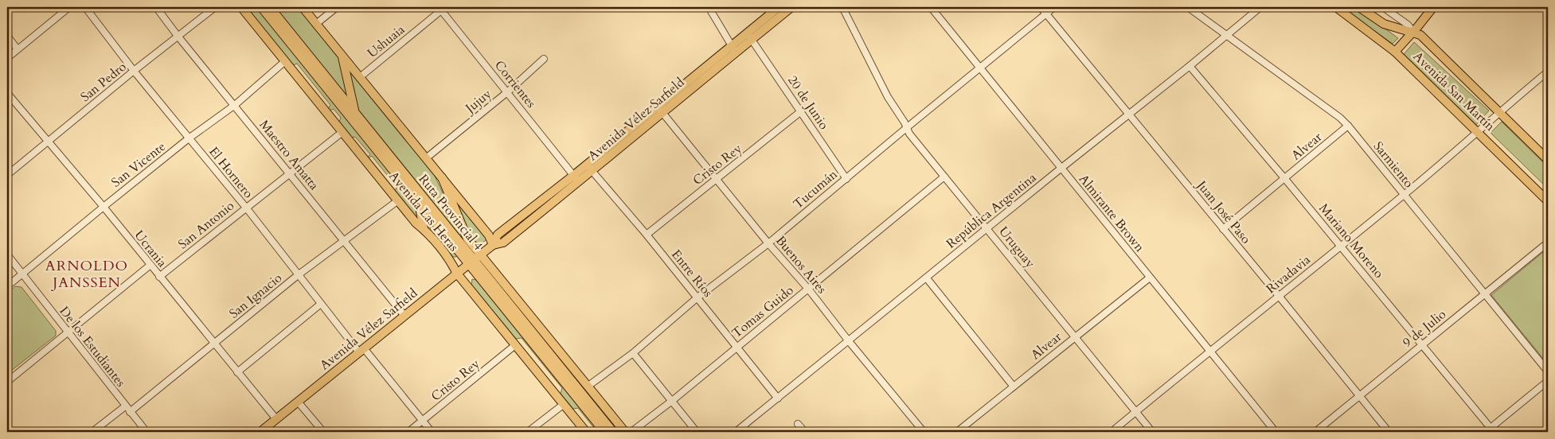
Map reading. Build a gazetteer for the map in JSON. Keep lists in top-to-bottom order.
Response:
{
  "streets": {
    "main road": [
      "Avenida San Martín",
      "Avenida Vélez Sarfield",
      "Avenida Las Heras",
      "Ruta Provincial 4"
    ],
    "street": [
      "Ushuaia",
      "San Pedro",
      "Corrientes",
      "Jujuy",
      "20 de Junio",
      "Alvear",
      "Maestro Amatta",
      "San Vicente",
      "Cristo Rey",
      "Sarmiento",
      "El Hornero",
      "Tucumán",
      "República Argentina",
      "Juan José Paso",
      "Almirante Brown",
      "San Antonio",
      "Mariano Moreno",
      "Uruguay",
      "Ucrania",
      "Buenos Aires",
      "Entre Ríos",
      "Rivadavia",
      "San Ignacio",
      "Tomas Guido",
      "9 de Julio",
      "De los Estudiantes"
    ]
  },
  "crossings": [
    ["Ushuaia", "Corrientes"],
    ["San Pedro", "Maestro Amatta"],
    ["San Pedro", "El Hornero"],
    ["San Pedro", "Ucrania"],
    ["Corrientes", "Jujuy"],
    ["Corrientes", "Avenida Vélez Sarfield"],
    ["Avenida San Martín", "Rivadavia"],
    ["20 de Junio", "Avenida Vélez Sarfield"],
    ["20 de Junio", "Cristo Rey"],
    ["20 de Junio", "Tucumán"],
    ["Avenida Vélez Sarfield", "Maestro Amatta"],
    ["Avenida Vélez Sarfield", "El Hornero"],
    ["Avenida Vélez Sarfield", "Avenida Las Heras"],
    ["Avenida Vélez Sarfield", "Ruta Provincial 4"],
    ["Avenida Vélez Sarfield", "Ucrania"],
    ["Avenida Vélez Sarfield", "Buenos Aires"],
    ["Avenida Vélez Sarfield", "Entre Ríos"],
    ["Alvear", "Sarmiento"],
    ["Alvear", "Juan José Paso"],
    ["Alvear", "Almirante Brown"],
    ["Alvear", "Mariano Moreno"],
    ["Alvear", "Uruguay"],
    ["Maestro Amatta", "San Vicente"],
    ["Maestro Amatta", "San Antonio"],
    ["Maestro Amatta", "San Ignacio"],
    ["San Vicente", "El Hornero"],
    ["San Vicente", "Avenida Las Heras"],
    ["San Vicente", "Ucrania"],
    ["San Vicente", "De los Estudiantes"],
    ["Cristo Rey", "Avenida Las Heras"],
    ["Cristo Rey", "Buenos Aires"],
    ["Cristo Rey", "Entre Ríos"],
    ["Sarmiento", "República Argentina"],
    ["Sarmiento", "Rivadavia"],
    ["Sarmiento", "9 de Julio"],
    ["El Hornero", "San Antonio"],
    ["El Hornero", "San Ignacio"],
    ["Tucumán", "Juan José Paso"],
    ["Tucumán", "Almirante Brown"],
    ["Tucumán", "Uruguay"],
    ["Tucumán", "Buenos Aires"],
    ["Tucumán", "Entre Ríos"],
    ["República Argentina", "Juan José Paso"],
    ["República Argentina", "Almirante Brown"],
    ["República Argentina", "Mariano Moreno"],
    ["República Argentina", "Uruguay"],
    ["República Argentina", "Buenos Aires"],
    ["República Argentina", "Entre Ríos"],
    ["Avenida Las Heras", "San Antonio"],
    ["Avenida Las Heras", "San Ignacio"],
    ["Juan José Paso", "Rivadavia"],
    ["Juan José Paso", "9 de Julio"],
    ["Almirante Brown", "Rivadavia"],
    ["San Antonio", "Ucrania"],
    ["Mariano Moreno", "Rivadavia"],
    ["Mariano Moreno", "9 de Julio"],
    ["Uruguay", "Rivadavia"],
    ["Uruguay", "Tomas Guido"],
    ["Ucrania", "San Ignacio"],
    ["Buenos Aires", "Tomas Guido"],
    ["Entre Ríos", "Tomas Guido"],
    ["San Ignacio", "De los Estudiantes"]
  ],
  "districts": ["ARNOLDO JANSSEN"]
}
